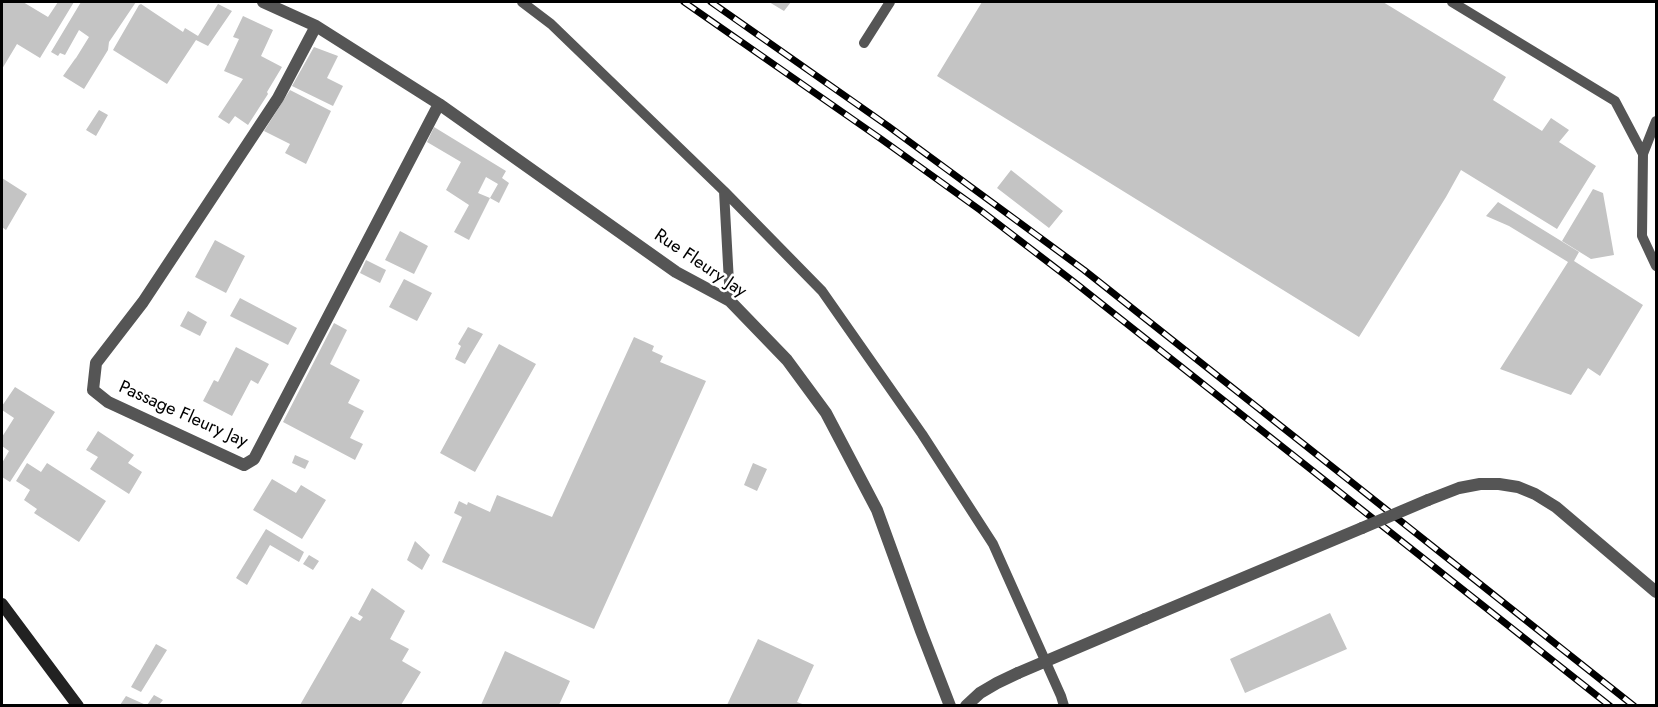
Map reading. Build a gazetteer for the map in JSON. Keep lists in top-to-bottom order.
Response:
{
  "streets": {
    "street": ["Rue Fleury Jay", "Passage Fleury Jay"]
  },
  "crossings": [
    ["Rue Fleury Jay", "Passage Fleury Jay"]
  ]
}
